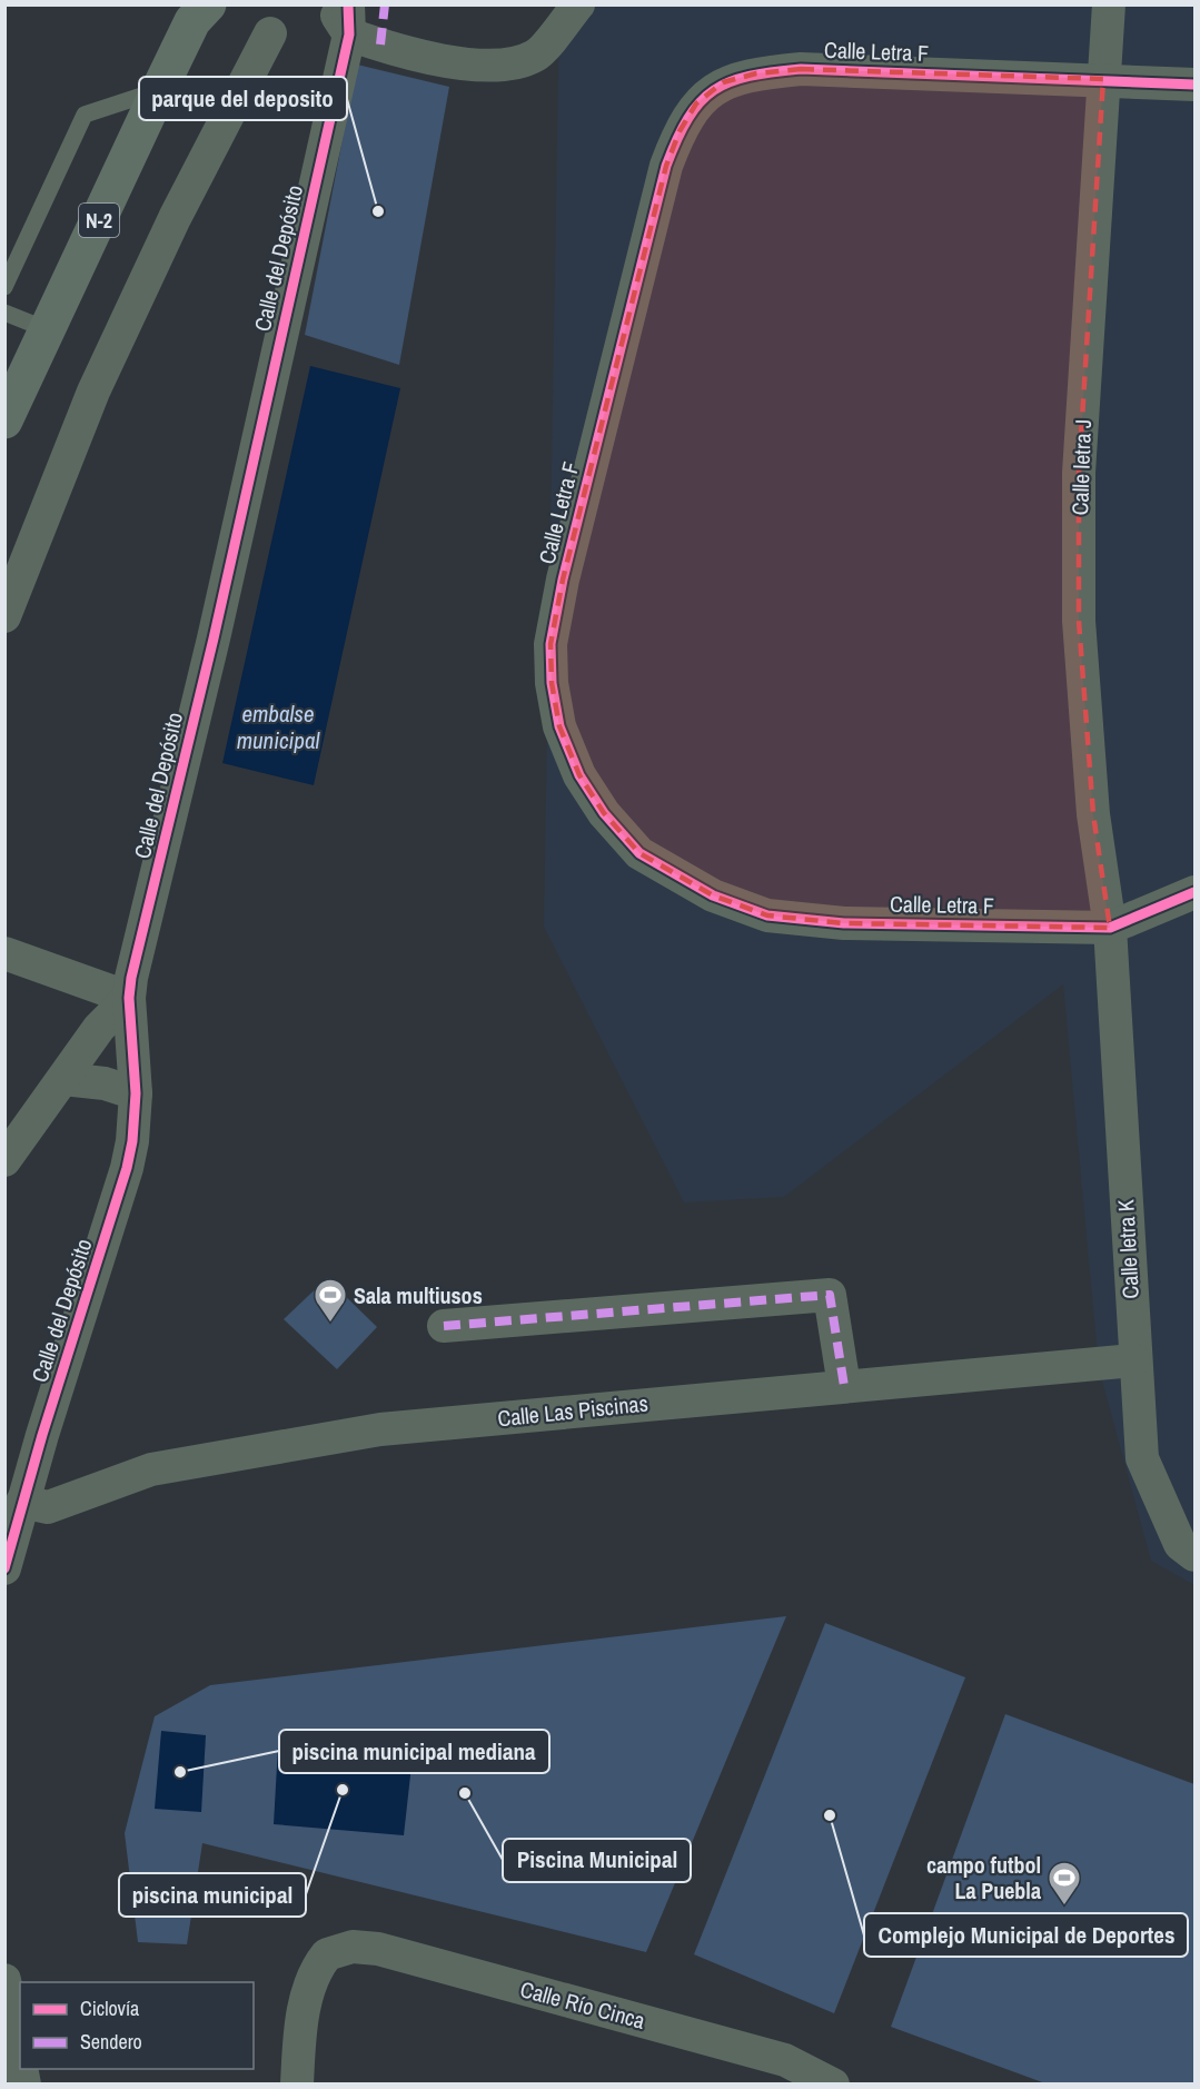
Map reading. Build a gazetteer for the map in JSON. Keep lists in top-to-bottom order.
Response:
{
  "streets": {
    "highway": ["N-2"],
    "street": [
      "Calle Letra F",
      "Calle del Depósito",
      "Calle letra J",
      "Calle letra K",
      "Calle Las Piscinas",
      "Calle Río Cinca"
    ]
  },
  "crossings": [
    ["Calle Letra F", "Calle letra J"],
    ["Calle Letra F", "Calle letra K"],
    ["Calle del Depósito", "Calle Las Piscinas"],
    ["Calle letra J", "Calle letra K"],
    ["Calle letra K", "Calle Las Piscinas"]
  ],
  "water": ["embalse municipal"],
  "places": {
    "other": [
      "parque del deposito",
      "piscina municipal mediana",
      "piscina municipal",
      "Piscina Municipal",
      "Complejo Municipal de Deportes"
    ],
    "sports": ["Sala multiusos", "campo futbol La Puebla"]
  },
  "legend": ["Ciclovía", "Sendero"]
}
